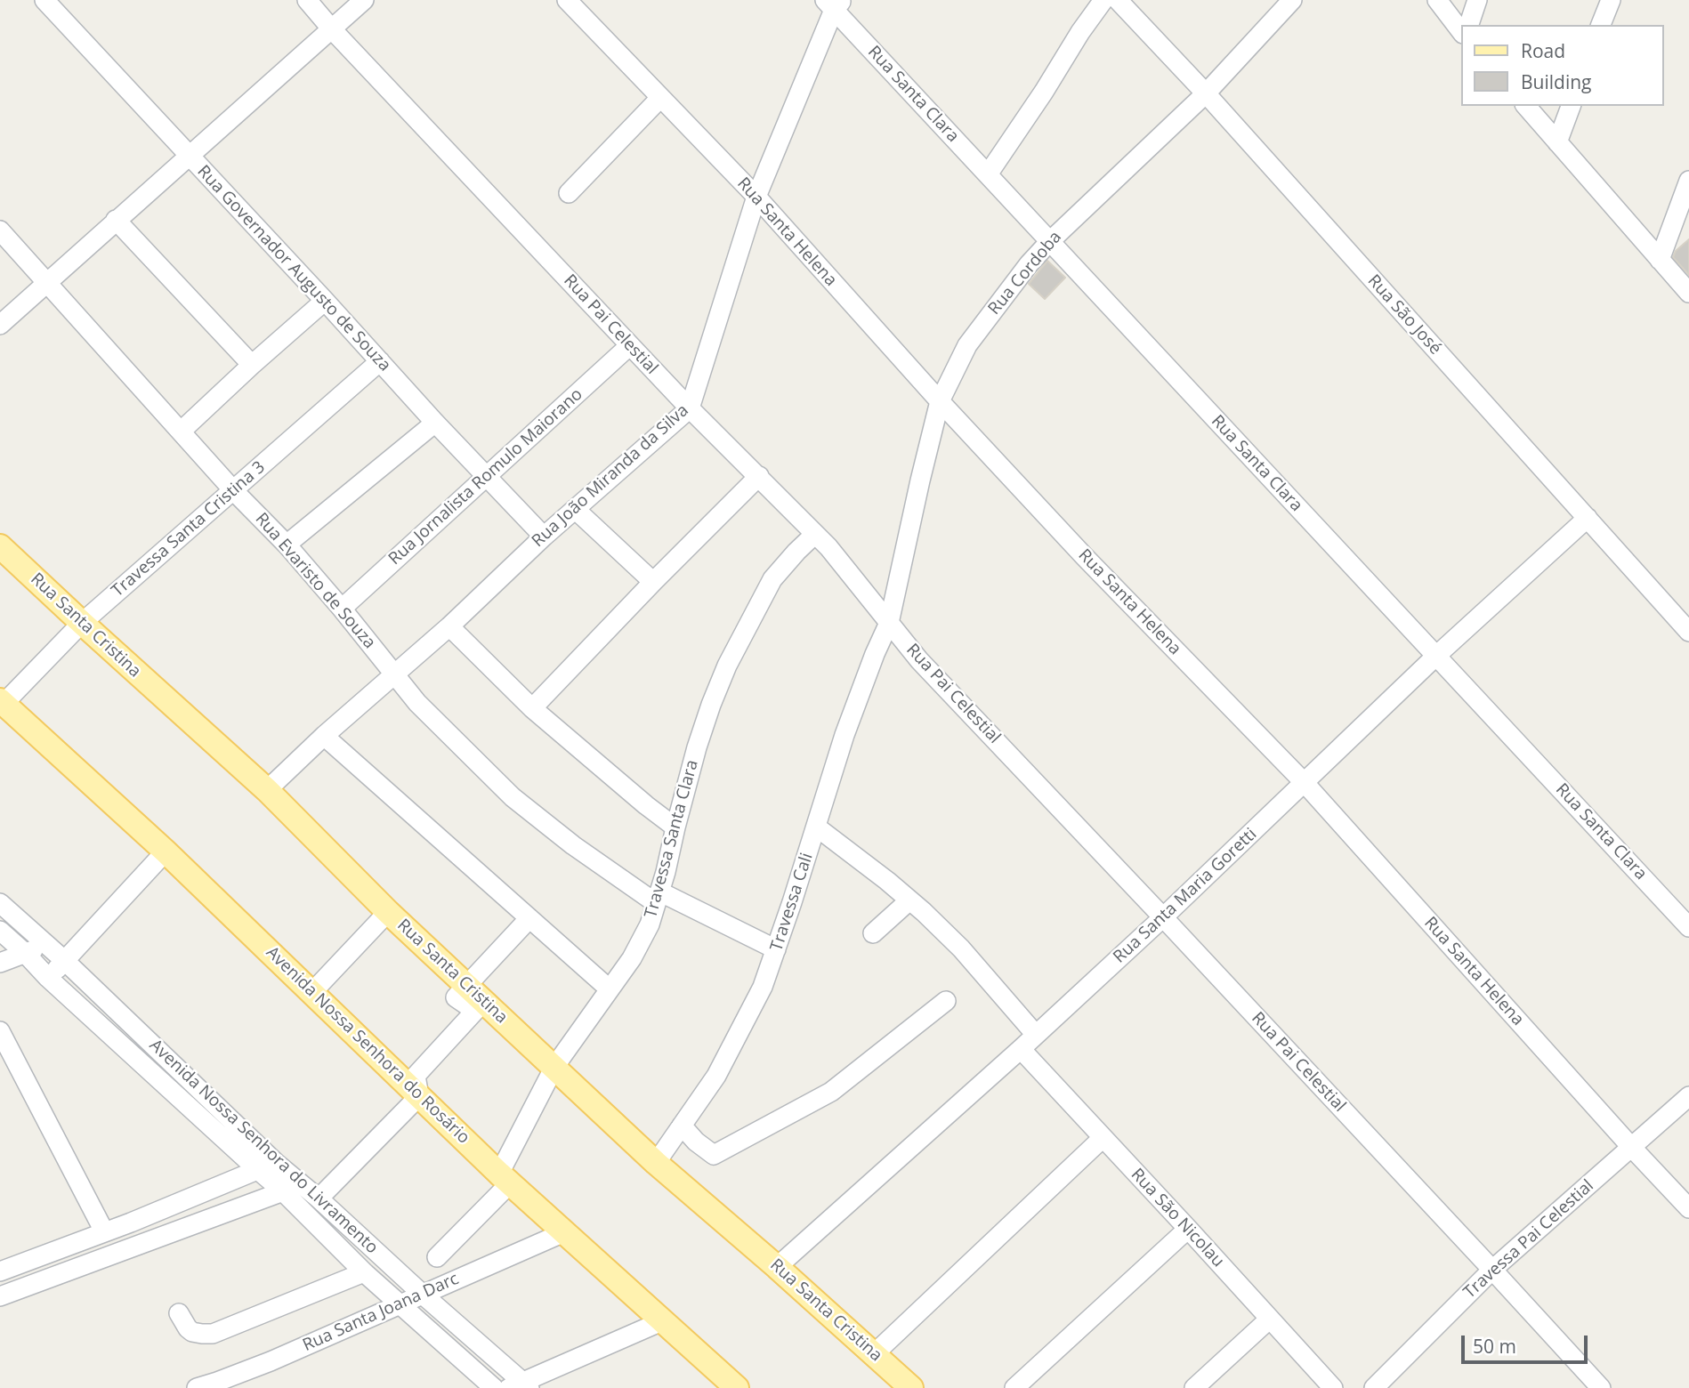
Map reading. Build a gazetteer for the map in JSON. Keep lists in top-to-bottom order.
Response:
{
  "streets": {
    "main road": ["Rua Santa Cristina", "Avenida Nossa Senhora do Rosário"],
    "street": [
      "Rua Santa Clara",
      "Rua Santa Helena",
      "Rua Governador Augusto de Souza",
      "Rua Cordoba",
      "Rua São José",
      "Rua Pai Celestial",
      "Rua João Miranda da Silva",
      "Rua Jornalista Romulo Maiorano",
      "Travessa Santa Cristina 3",
      "Rua Evaristo de Souza",
      "Travessa Santa Clara",
      "Rua Santa Maria Goretti",
      "Travessa Cali",
      "Avenida Nossa Senhora do Livramento",
      "Rua São Nicolau",
      "Travessa Pai Celestial",
      "Rua Santa Joana Darc"
    ]
  },
  "crossings": [
    ["Rua Santa Clara", "Rua Cordoba"],
    ["Rua Santa Clara", "Rua João Miranda da Silva"],
    ["Rua Santa Clara", "Rua Santa Maria Goretti"],
    ["Rua Santa Helena", "Rua Cordoba"],
    ["Rua Santa Helena", "Rua João Miranda da Silva"],
    ["Rua Santa Helena", "Rua Santa Maria Goretti"],
    ["Rua Santa Helena", "Travessa Pai Celestial"],
    ["Rua Governador Augusto de Souza", "Rua João Miranda da Silva"],
    ["Rua Governador Augusto de Souza", "Rua Jornalista Romulo Maiorano"],
    ["Rua Governador Augusto de Souza", "Travessa Santa Cristina 3"],
    ["Rua Cordoba", "Rua São José"],
    ["Rua Cordoba", "Rua Pai Celestial"],
    ["Rua Cordoba", "Travessa Cali"],
    ["Rua São José", "Rua Santa Maria Goretti"],
    ["Rua Pai Celestial", "Rua João Miranda da Silva"],
    ["Rua Pai Celestial", "Rua Jornalista Romulo Maiorano"],
    ["Rua Pai Celestial", "Travessa Santa Clara"],
    ["Rua Pai Celestial", "Rua Santa Maria Goretti"],
    ["Rua Pai Celestial", "Travessa Cali"],
    ["Rua Pai Celestial", "Travessa Pai Celestial"],
    ["Rua João Miranda da Silva", "Rua Evaristo de Souza"],
    ["Rua João Miranda da Silva", "Rua Santa Cristina"],
    ["Rua Jornalista Romulo Maiorano", "Rua Evaristo de Souza"],
    ["Travessa Santa Cristina 3", "Rua Evaristo de Souza"],
    ["Travessa Santa Cristina 3", "Rua Santa Cristina"],
    ["Travessa Santa Cristina 3", "Avenida Nossa Senhora do Rosário"],
    ["Rua Evaristo de Souza", "Travessa Santa Clara"],
    ["Rua Evaristo de Souza", "Travessa Cali"],
    ["Rua Santa Cristina", "Travessa Santa Clara"],
    ["Rua Santa Cristina", "Rua Santa Maria Goretti"],
    ["Rua Santa Cristina", "Travessa Cali"],
    ["Travessa Santa Clara", "Avenida Nossa Senhora do Rosário"],
    ["Rua Santa Maria Goretti", "Rua São Nicolau"],
    ["Avenida Nossa Senhora do Rosário", "Rua Santa Joana Darc"],
    ["Avenida Nossa Senhora do Livramento", "Rua Santa Joana Darc"]
  ],
  "legend": ["Road", "Building"],
  "scale_bar": "50 m"
}
